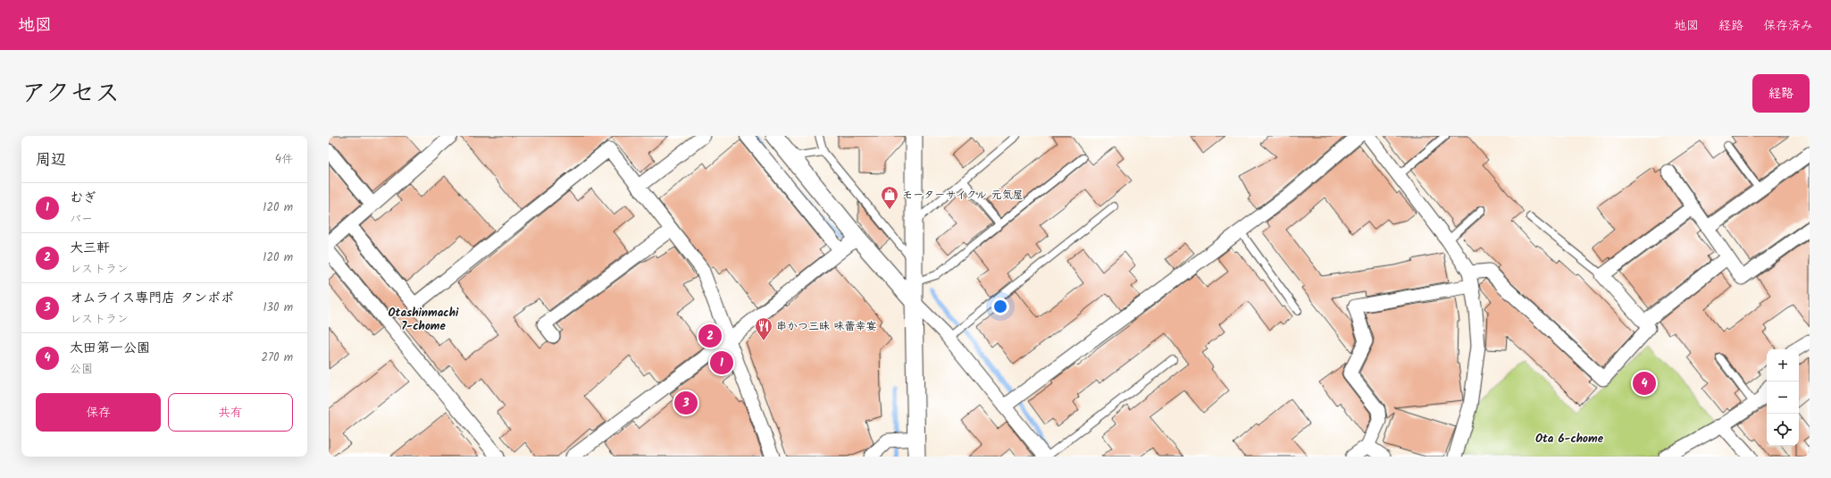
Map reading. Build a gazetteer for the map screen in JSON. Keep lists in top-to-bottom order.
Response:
{
  "districts": ["Otashinmachi 7-chome", "Ota 6-chome"],
  "places": {
    "shop": ["モーターサイクル 元気屋"],
    "restaurant": ["串かつ三昧 味蕾幸宴"]
  },
  "page": {
    "header": "地図",
    "nav": ["地図", "経路", "保存済み"],
    "title": "アクセス",
    "buttons": [
      "経路",
      ["保存", "共有"]
    ],
    "heading": ["周辺", "4件"],
    "list": [
      {
        "mark": "1",
        "name": "むぎ",
        "note": "バー",
        "value": "120 m"
      },
      {
        "mark": "2",
        "name": "大三軒",
        "note": "レストラン",
        "value": "120 m"
      },
      {
        "mark": "3",
        "name": "オムライス専門店 タンポポ",
        "note": "レストラン",
        "value": "130 m"
      },
      {
        "mark": "4",
        "name": "太田第一公園",
        "note": "公園",
        "value": "270 m"
      }
    ],
    "pins": [
      "2",
      "1",
      "4",
      "3"
    ],
    "map_buttons": ["+", "−"]
  }
}
